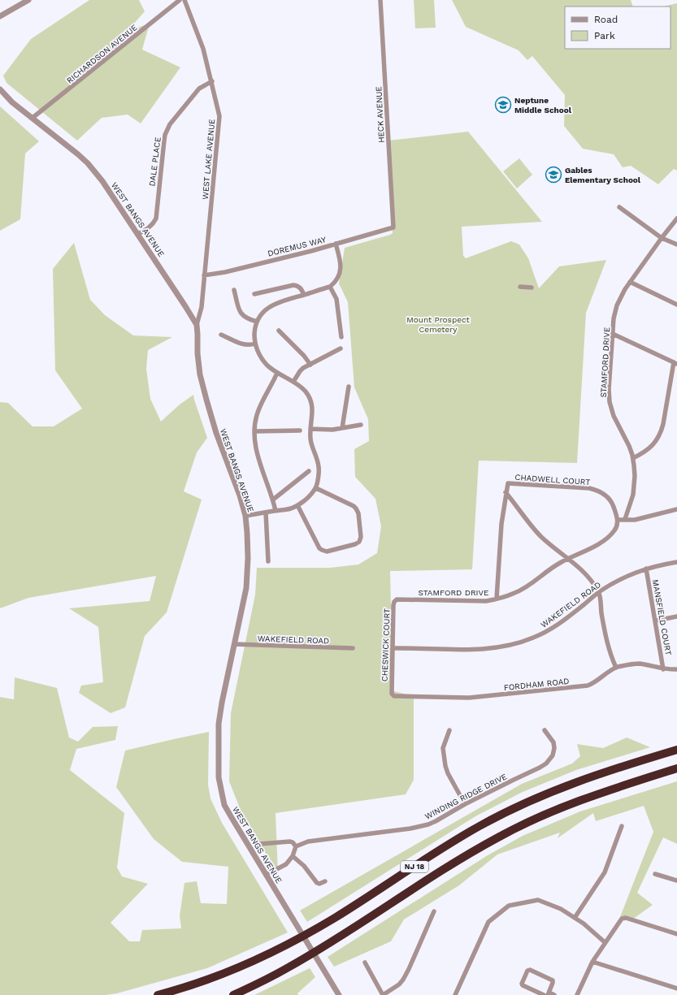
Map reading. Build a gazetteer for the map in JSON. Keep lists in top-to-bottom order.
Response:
{
  "streets": {
    "highway": ["NJ 18"],
    "street": [
      "RICHARDSON AVENUE",
      "HECK AVENUE",
      "WEST LAKE AVENUE",
      "DALE PLACE",
      "WEST BANGS AVENUE",
      "DOREMUS WAY",
      "STAMFORD DRIVE",
      "CHADWELL COURT",
      "WAKEFIELD ROAD",
      "MANSFIELD COURT",
      "CHESWICK COURT",
      "FORDHAM ROAD",
      "WINDING RIDGE DRIVE"
    ]
  },
  "crossings": [
    ["RICHARDSON AVENUE", "WEST BANGS AVENUE"],
    ["HECK AVENUE", "DOREMUS WAY"],
    ["WEST LAKE AVENUE", "DALE PLACE"],
    ["WEST LAKE AVENUE", "WEST BANGS AVENUE"],
    ["WEST LAKE AVENUE", "DOREMUS WAY"],
    ["DALE PLACE", "WEST BANGS AVENUE"],
    ["WEST BANGS AVENUE", "WAKEFIELD ROAD"],
    ["STAMFORD DRIVE", "CHADWELL COURT"],
    ["STAMFORD DRIVE", "CHESWICK COURT"],
    ["WAKEFIELD ROAD", "MANSFIELD COURT"],
    ["WAKEFIELD ROAD", "CHESWICK COURT"],
    ["MANSFIELD COURT", "FORDHAM ROAD"],
    ["CHESWICK COURT", "FORDHAM ROAD"]
  ],
  "parks": ["Mount Prospect Cemetery"],
  "places": {
    "school or university": ["Neptune Middle School", "Gables Elementary School"]
  },
  "legend": ["Road", "Park"]
}
